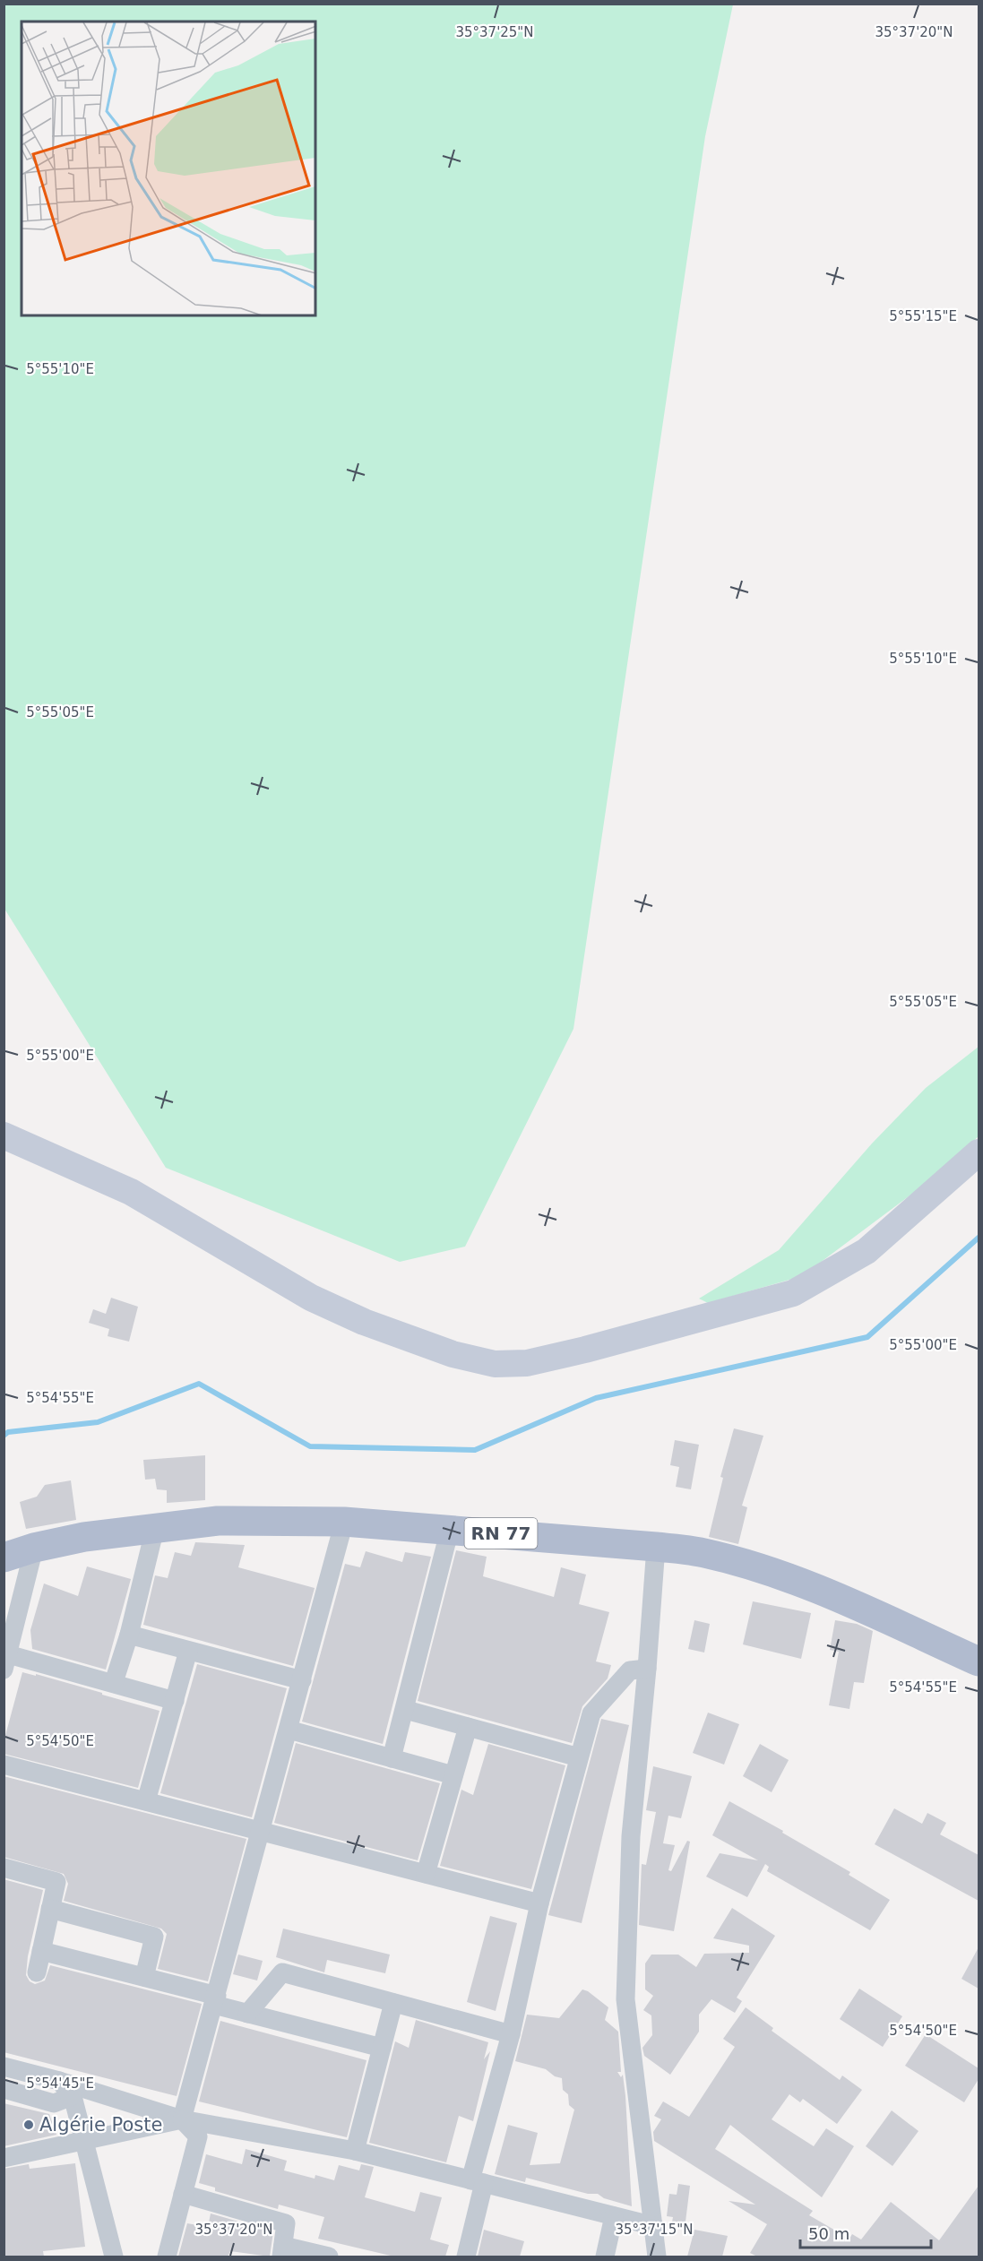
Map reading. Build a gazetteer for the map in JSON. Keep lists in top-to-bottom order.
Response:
{
  "streets": {
    "main road": ["RN 77"]
  },
  "places": ["Algérie Poste"],
  "scale_bar": "50 m",
  "coordinates": [
    "35°37'25\"N",
    "35°37'20\"N",
    "5°55'15\"E",
    "5°55'10\"E",
    "5°55'05\"E",
    "5°55'00\"E",
    "5°54'55\"E",
    "5°54'50\"E",
    "5°54'45\"E",
    "35°37'15\"N"
  ]
}
